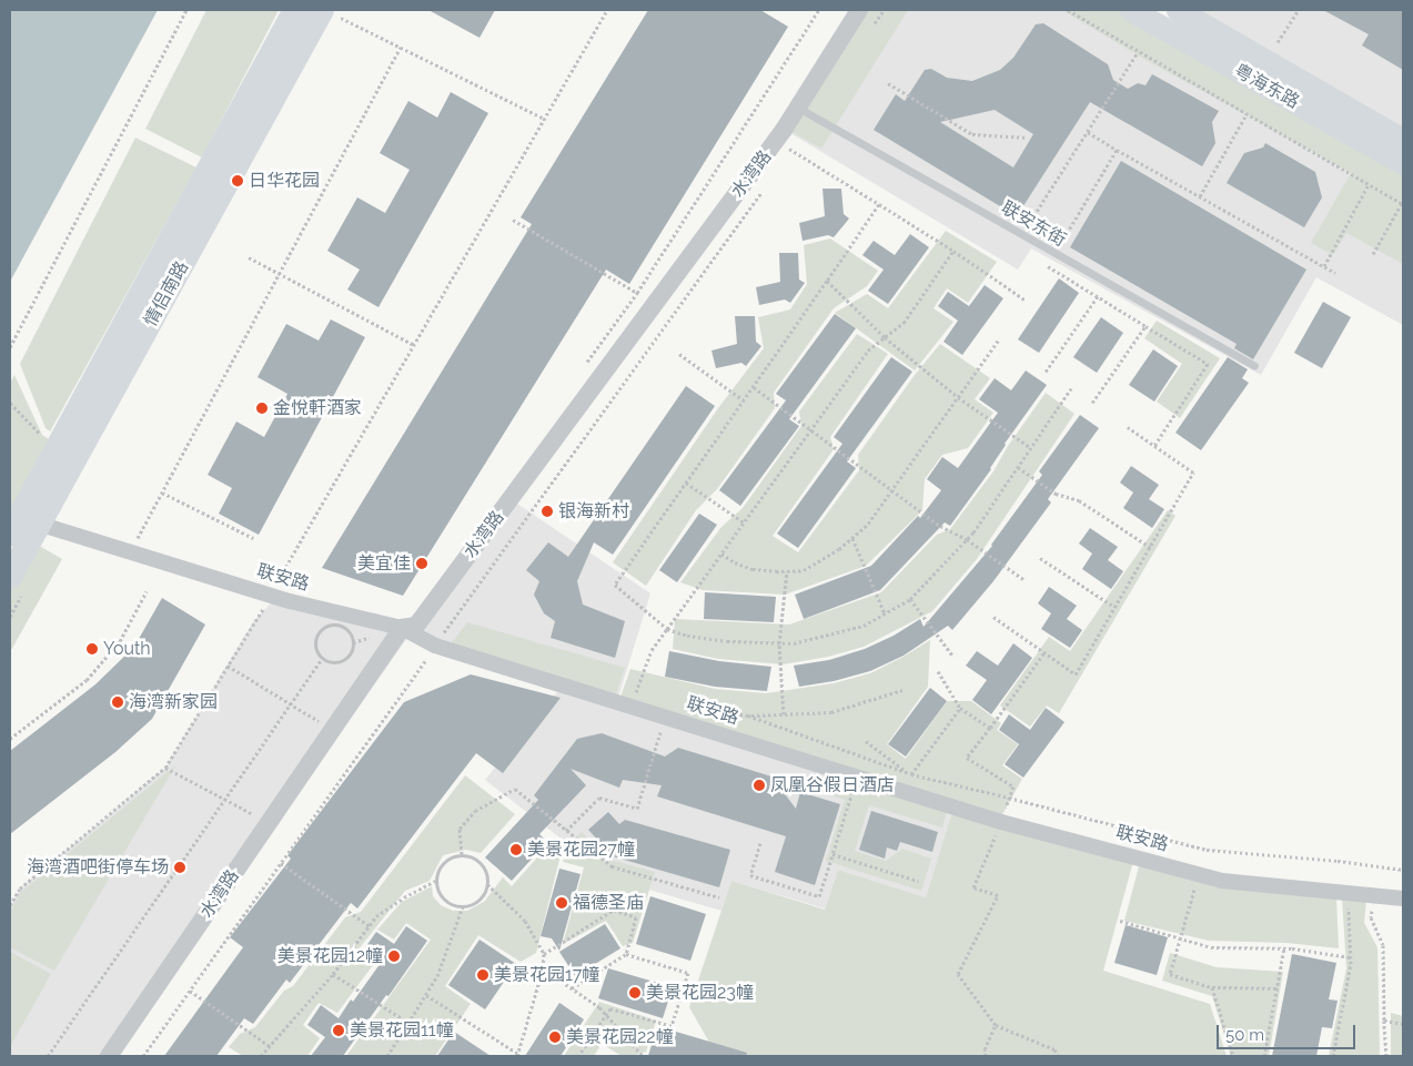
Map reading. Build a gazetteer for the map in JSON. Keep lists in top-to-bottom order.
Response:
{
  "streets": {
    "highway": ["情侣南路"],
    "main road": ["粤海东路"],
    "street": ["水湾路", "联安路"],
    "lane": ["联安东街"]
  },
  "crossings": [
    ["水湾路", "联安东街"],
    ["水湾路", "联安路"],
    ["情侣南路", "联安路"]
  ],
  "places": [
    "日华花园",
    "金悅軒酒家",
    "银海新村",
    "美宜佳",
    "Youth",
    "海湾新家园",
    "凤凰谷假日酒店",
    "美景花园27幢",
    "海湾酒吧街停车场",
    "福德圣庙",
    "美景花园12幢",
    "美景花园17幢",
    "美景花园23幢",
    "美景花园11幢",
    "美景花园22幢"
  ],
  "scale_bar": "50 m"
}
